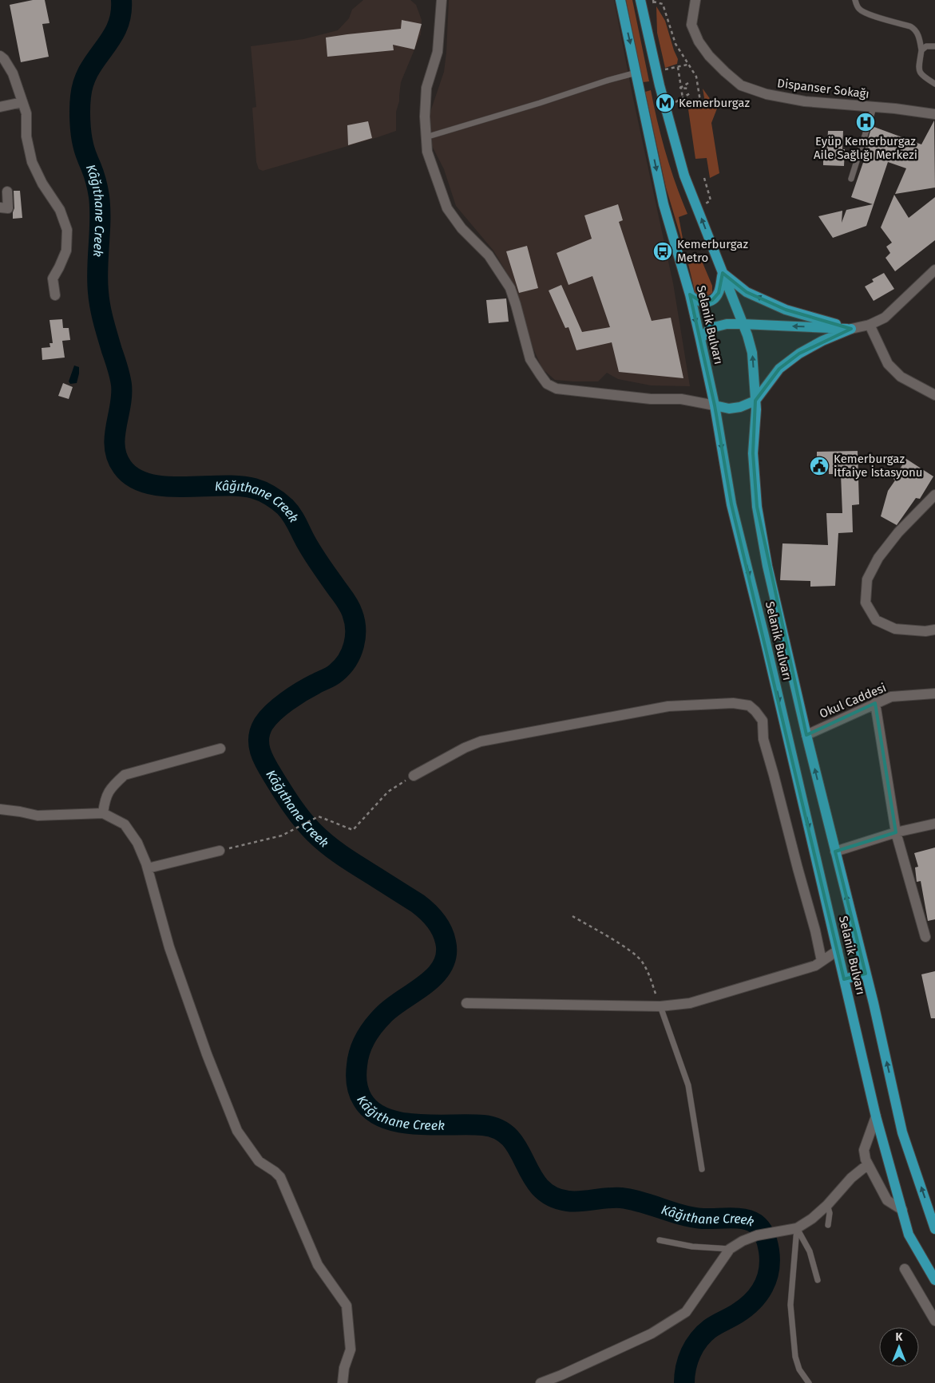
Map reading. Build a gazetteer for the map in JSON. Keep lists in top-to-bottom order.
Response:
{
  "streets": {
    "main road": ["Selanik Bulvarı"],
    "street": ["Dispanser Sokağı", "Okul Caddesi"]
  },
  "crossings": [
    ["Selanik Bulvarı", "Okul Caddesi"]
  ],
  "water": ["Kâğıthane Creek"],
  "places": {
    "metro station": ["Kemerburgaz"],
    "hospital": ["Eyüp Kemerburgaz Aile Sağlığı Merkezi"],
    "bus stop": ["Kemerburgaz Metro"],
    "public building": ["Kemerburgaz İtfaiye İstasyonu"]
  },
  "north": "top"
}
